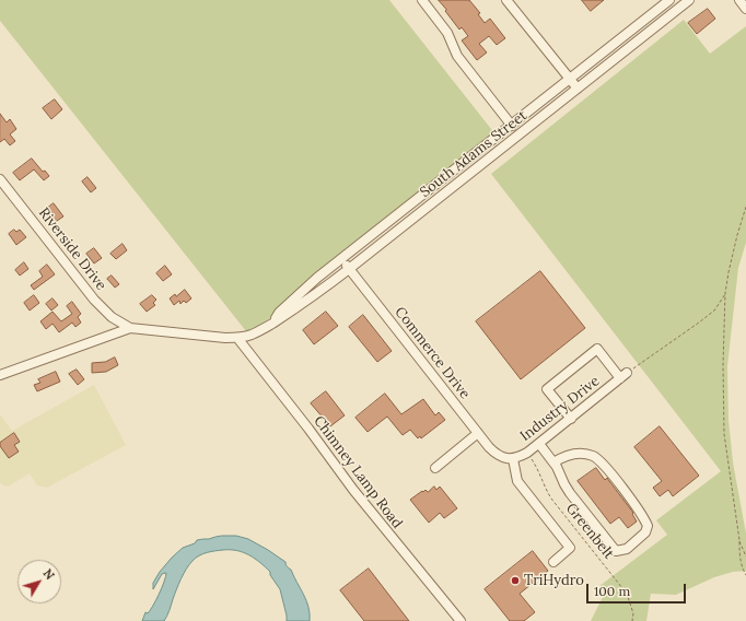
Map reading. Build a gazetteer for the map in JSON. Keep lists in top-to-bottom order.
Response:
{
  "streets": {
    "street": [
      "South Adams Street",
      "Riverside Drive",
      "Commerce Drive",
      "Industry Drive",
      "Chimney Lamp Road"
    ],
    "path": ["Greenbelt"]
  },
  "crossings": [
    ["South Adams Street", "Riverside Drive"],
    ["South Adams Street", "Commerce Drive"],
    ["South Adams Street", "Chimney Lamp Road"],
    ["Commerce Drive", "Industry Drive"],
    ["Industry Drive", "Greenbelt"]
  ],
  "places": ["TriHydro"],
  "scale_bar": "100 m",
  "north": "top right"
}
